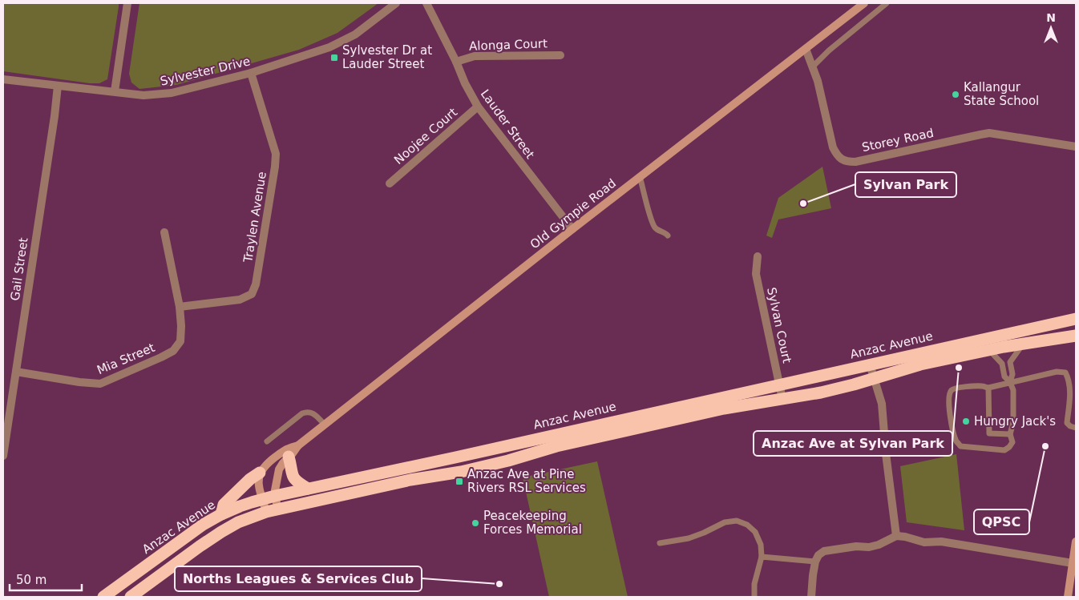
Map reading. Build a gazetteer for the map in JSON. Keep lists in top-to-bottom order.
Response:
{
  "streets": {
    "highway": ["Anzac Avenue"],
    "main road": ["Old Gympie Road"],
    "street": [
      "Alonga Court",
      "Sylvester Drive",
      "Lauder Street",
      "Noojee Court",
      "Storey Road",
      "Traylen Avenue",
      "Gail Street",
      "Sylvan Court",
      "Mia Street"
    ]
  },
  "crossings": [
    ["Alonga Court", "Lauder Street"],
    ["Sylvester Drive", "Traylen Avenue"],
    ["Sylvester Drive", "Gail Street"],
    ["Lauder Street", "Noojee Court"],
    ["Lauder Street", "Old Gympie Road"],
    ["Storey Road", "Old Gympie Road"],
    ["Old Gympie Road", "Anzac Avenue"],
    ["Traylen Avenue", "Mia Street"],
    ["Gail Street", "Mia Street"],
    ["Sylvan Court", "Anzac Avenue"]
  ],
  "places": {
    "transit": ["Sylvester Dr at Lauder Street", "Anzac Ave at Pine Rivers RSL Services"],
    "other": [
      "Kallangur State School",
      "Sylvan Park",
      "Anzac Ave at Sylvan Park",
      "Hungry Jack's",
      "QPSC",
      "Peacekeeping Forces Memorial",
      "Norths Leagues & Services Club"
    ]
  },
  "scale_bar": "50 m",
  "north": "top"
}
